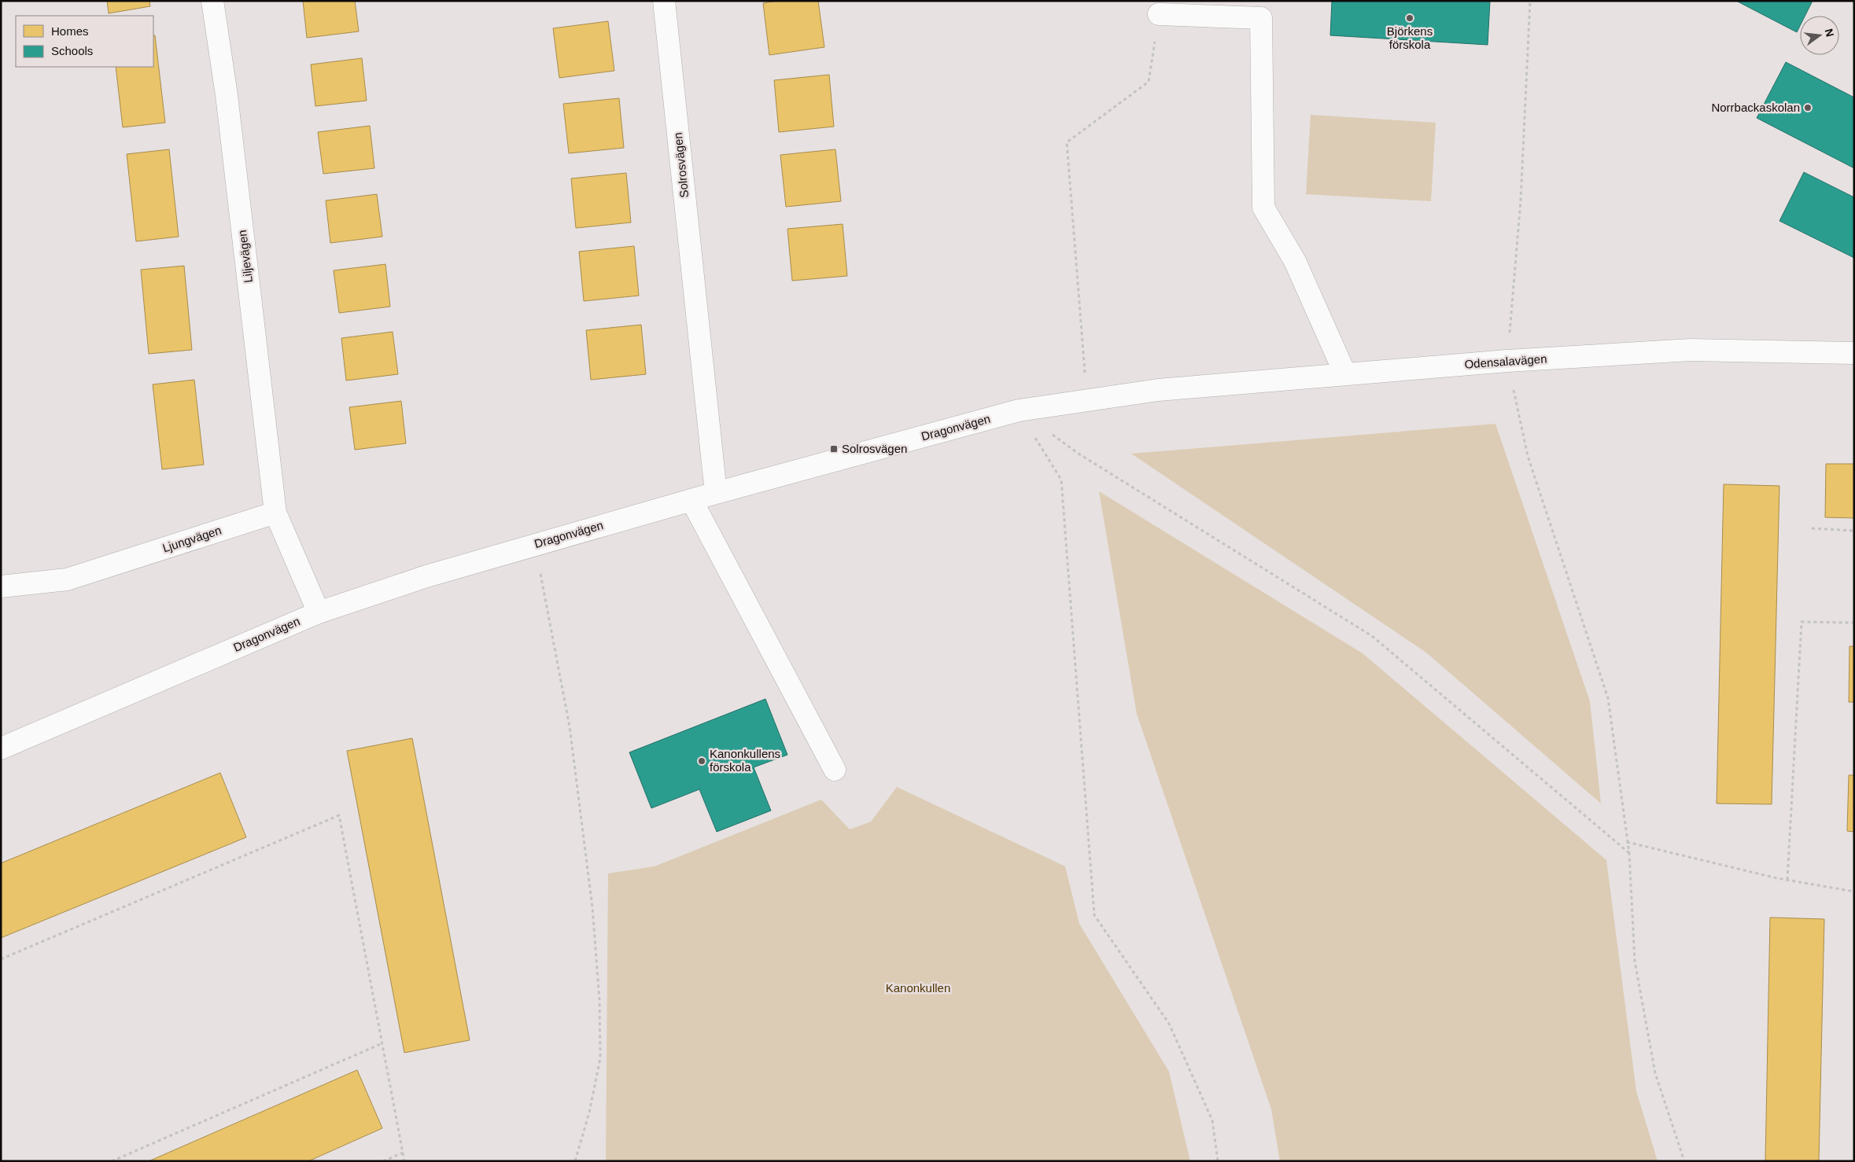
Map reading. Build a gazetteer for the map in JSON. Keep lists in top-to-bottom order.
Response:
{
  "streets": {
    "street": [
      "Solrosvägen",
      "Liljevägen",
      "Odensalavägen",
      "Dragonvägen",
      "Ljungvägen"
    ]
  },
  "crossings": [
    ["Solrosvägen", "Dragonvägen"],
    ["Liljevägen", "Ljungvägen"],
    ["Odensalavägen", "Dragonvägen"]
  ],
  "parks": ["Kanonkullen"],
  "places": {
    "other": ["Björkens förskola", "Norrbackaskolan", "Kanonkullens förskola"],
    "transit": ["Solrosvägen"]
  },
  "legend": ["Homes", "Schools"],
  "north": "right"
}
